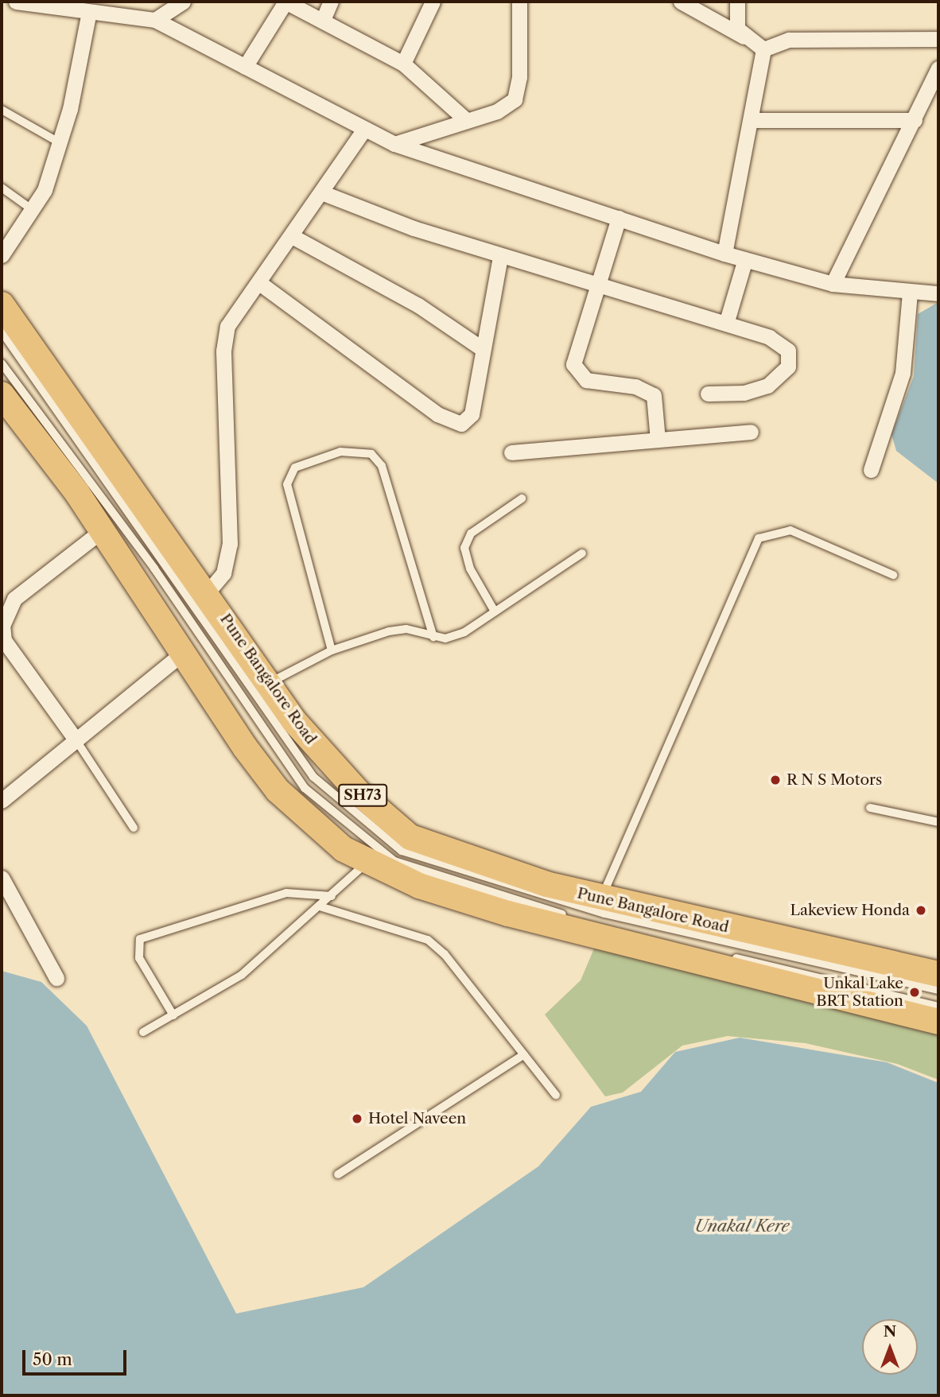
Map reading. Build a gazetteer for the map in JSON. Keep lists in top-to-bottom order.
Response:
{
  "streets": {
    "main road": ["Pune Bangalore Road", "SH73"]
  },
  "water": ["Unakal Kere"],
  "places": [
    "R N S Motors",
    "Lakeview Honda",
    "Unkal Lake BRT Station",
    "Hotel Naveen"
  ],
  "scale_bar": "50 m",
  "north": "top"
}
